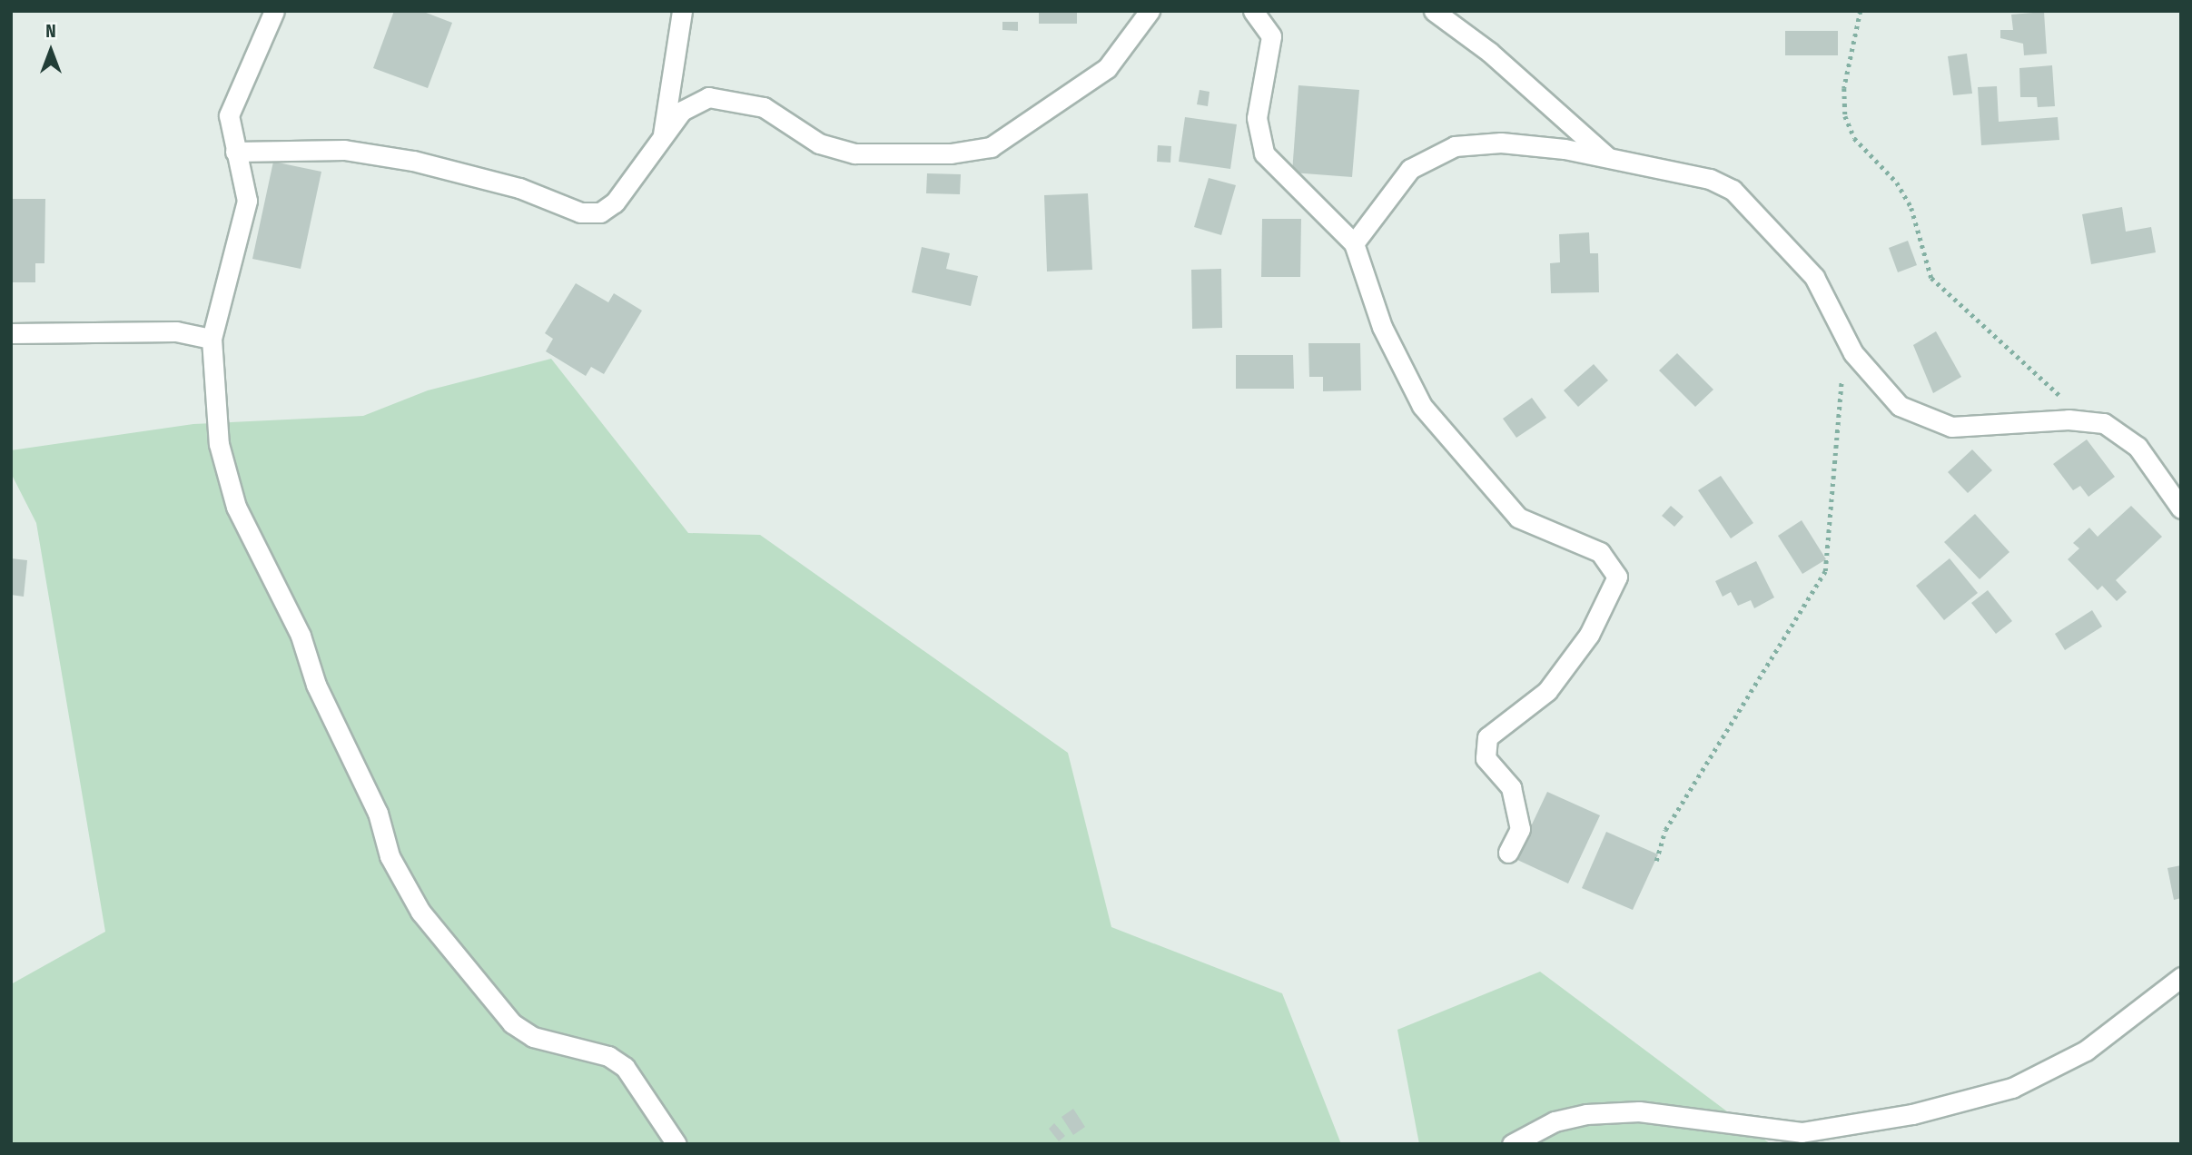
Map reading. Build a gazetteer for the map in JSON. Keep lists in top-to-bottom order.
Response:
{
  "north": "top"
}
